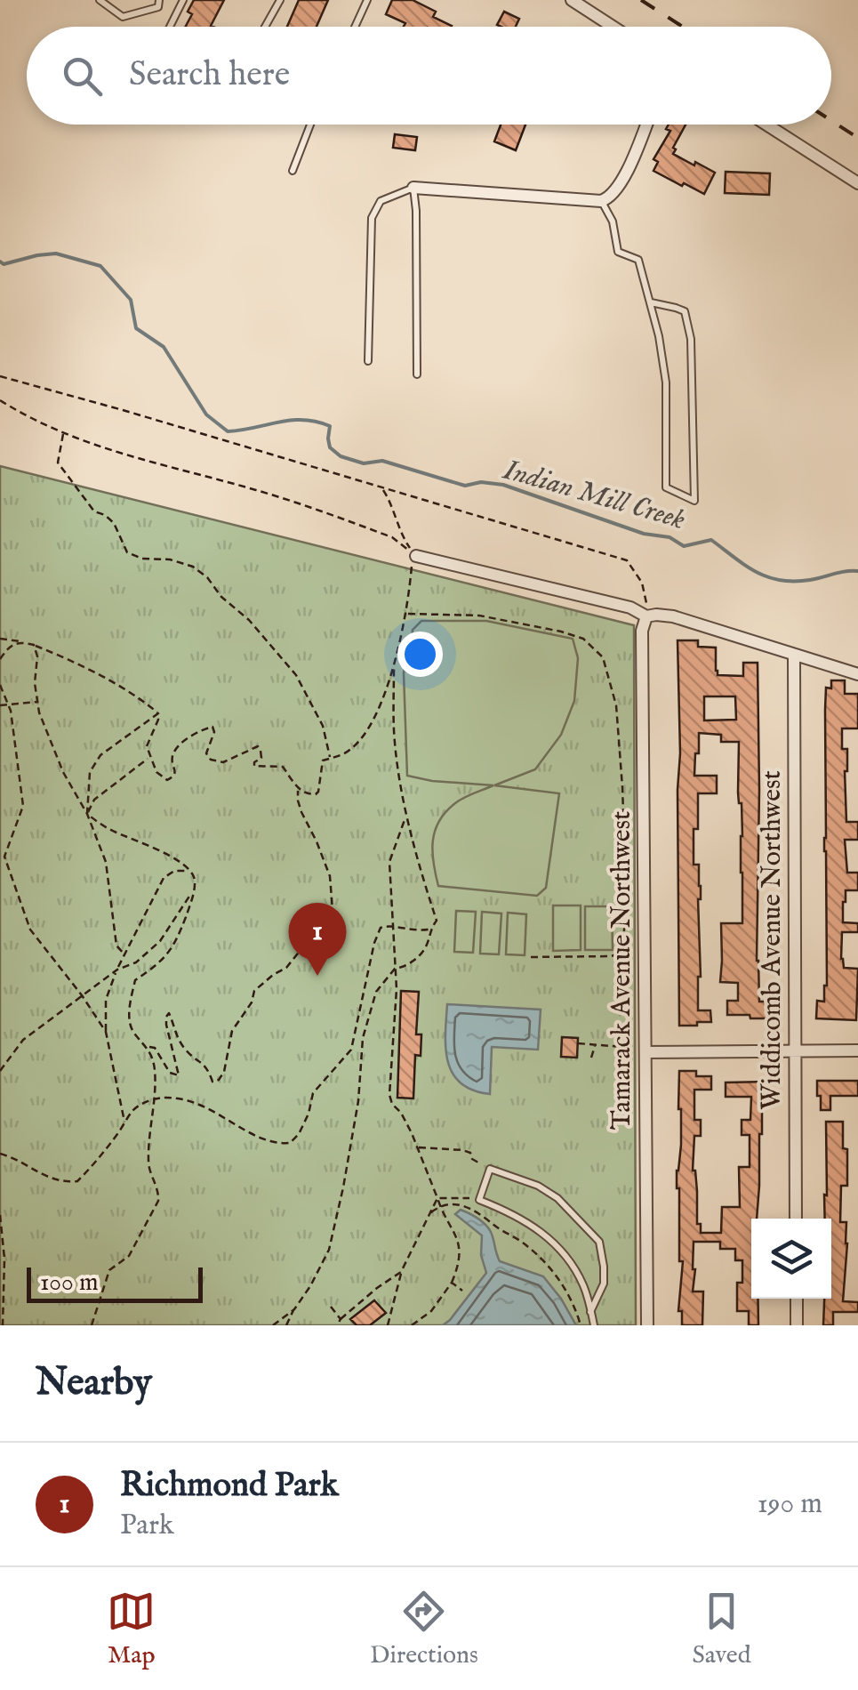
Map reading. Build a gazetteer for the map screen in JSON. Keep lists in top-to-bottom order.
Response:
{
  "streets": {
    "street": ["Widdicomb Avenue Northwest", "Tamarack Avenue Northwest"]
  },
  "water": ["Indian Mill Creek"],
  "scale_bar": "100 m",
  "page": {
    "search": "Search here",
    "pins": "1",
    "scale": "100 m",
    "heading": "Nearby",
    "list": [
      {
        "mark": "1",
        "name": "Richmond Park",
        "note": "Park",
        "value": "190 m"
      }
    ],
    "nav": ["Map", "Directions", "Saved"]
  }
}
